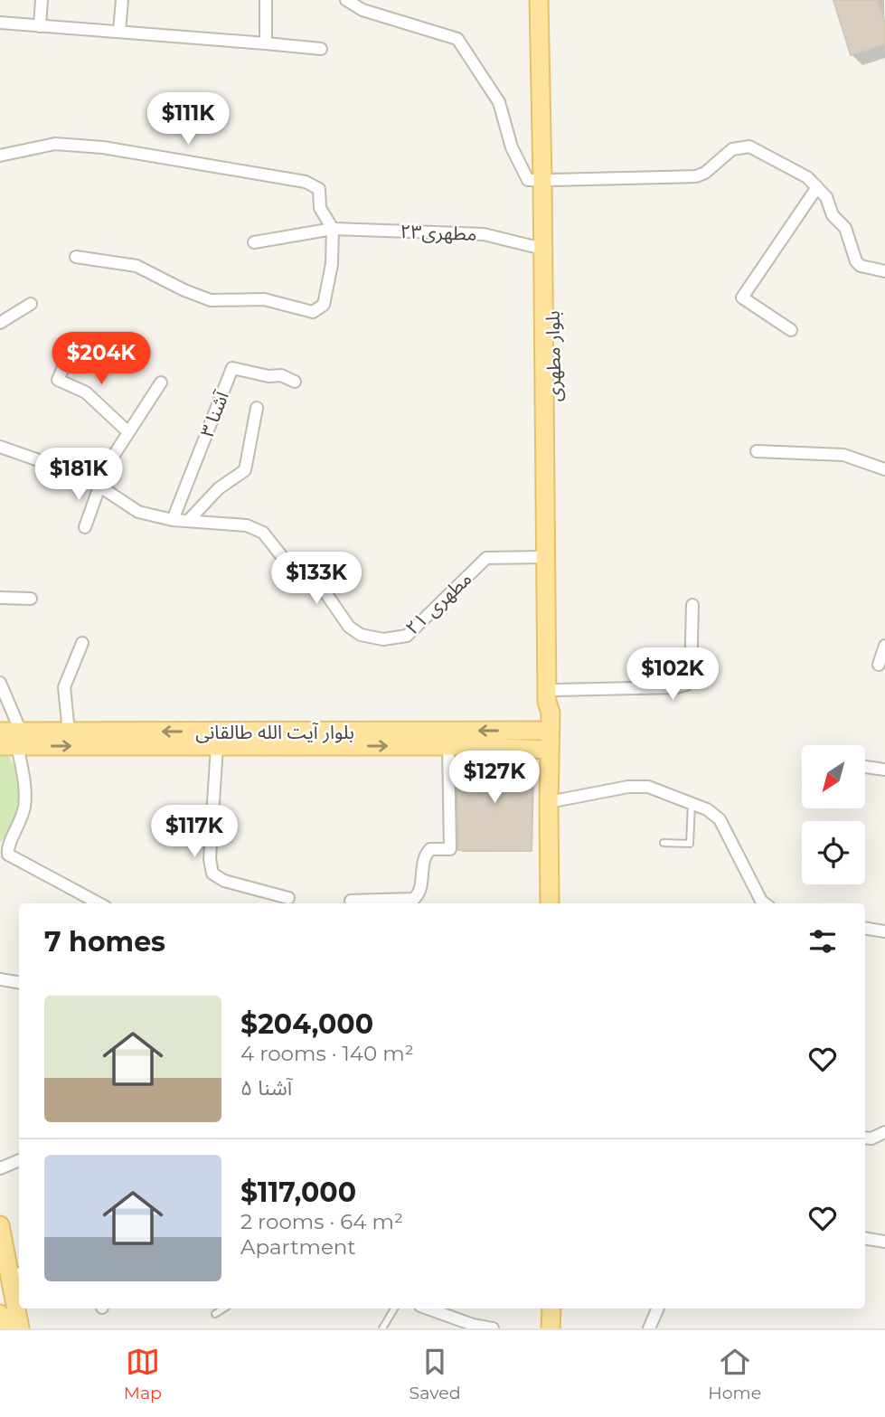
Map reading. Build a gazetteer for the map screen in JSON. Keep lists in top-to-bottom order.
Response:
{
  "streets": {
    "main road": ["بلوار مطهری", "بلوار آیت الله طالقانی"],
    "street": ["مطهری۲۳", "آشنا ۳", "مطهری ۲۱"]
  },
  "crossings": [
    ["مطهری۲۳", "بلوار مطهری"],
    ["بلوار مطهری", "مطهری ۲۱"],
    ["بلوار مطهری", "بلوار آیت الله طالقانی"],
    ["آشنا ۳", "مطهری ۲۱"]
  ],
  "north": "bottom left",
  "page": {
    "price": [
      "$111K",
      "$204K",
      "$181K",
      "$133K",
      "$102K",
      "$127K",
      "$117K"
    ],
    "heading": "7 homes",
    "list": [
      {
        "name": "$204,000",
        "note": "4 rooms · 140 m² · آشنا ۵"
      },
      {
        "name": "$117,000",
        "note": "2 rooms · 64 m² · Apartment"
      }
    ],
    "tabs": ["Map", "Saved", "Home"]
  }
}
